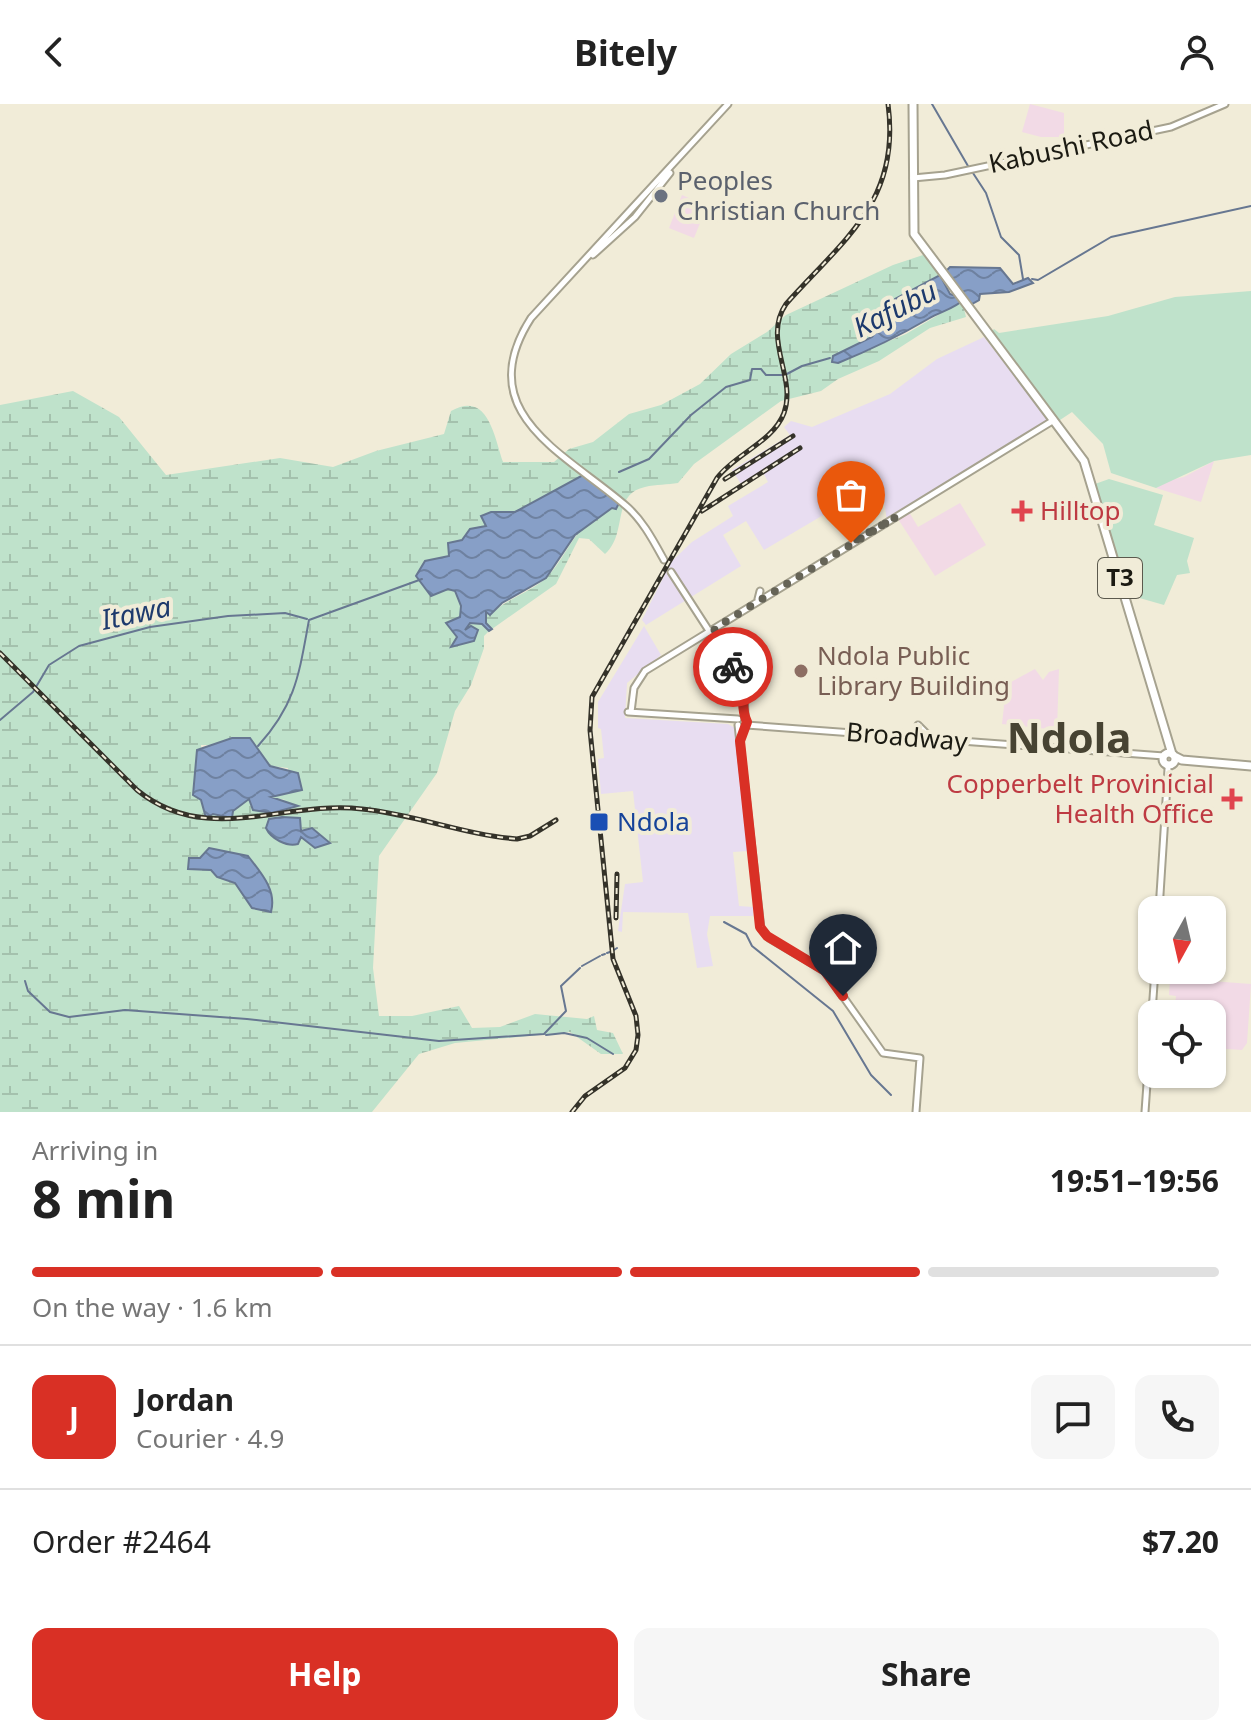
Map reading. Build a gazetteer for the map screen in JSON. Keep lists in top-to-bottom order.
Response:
{
  "streets": {
    "highway": ["T3"],
    "main road": ["Kabushi Road", "Broadway"]
  },
  "crossings": [
    ["Kabushi Road", "T3"],
    ["T3", "Broadway"]
  ],
  "districts": ["Ndola"],
  "water": ["Kafubu", "Itawa"],
  "places": {
    "other": ["Peoples Christian Church", "Ndola Public Library Building"],
    "health": ["Hilltop", "Copperbelt Provinicial Health Office"],
    "transit": ["Ndola"]
  },
  "north": "bottom",
  "page": {
    "header": "Bitely",
    "heading": ["8 min", "Arriving in", "19:51–19:56"],
    "panel": [
      "Jordan",
      "Courier · 4.9",
      "Order #2464",
      "$7.20"
    ],
    "bar": "On the way · 1.6 km",
    "round": "J",
    "buttons": ["Help", "Share"]
  }
}
